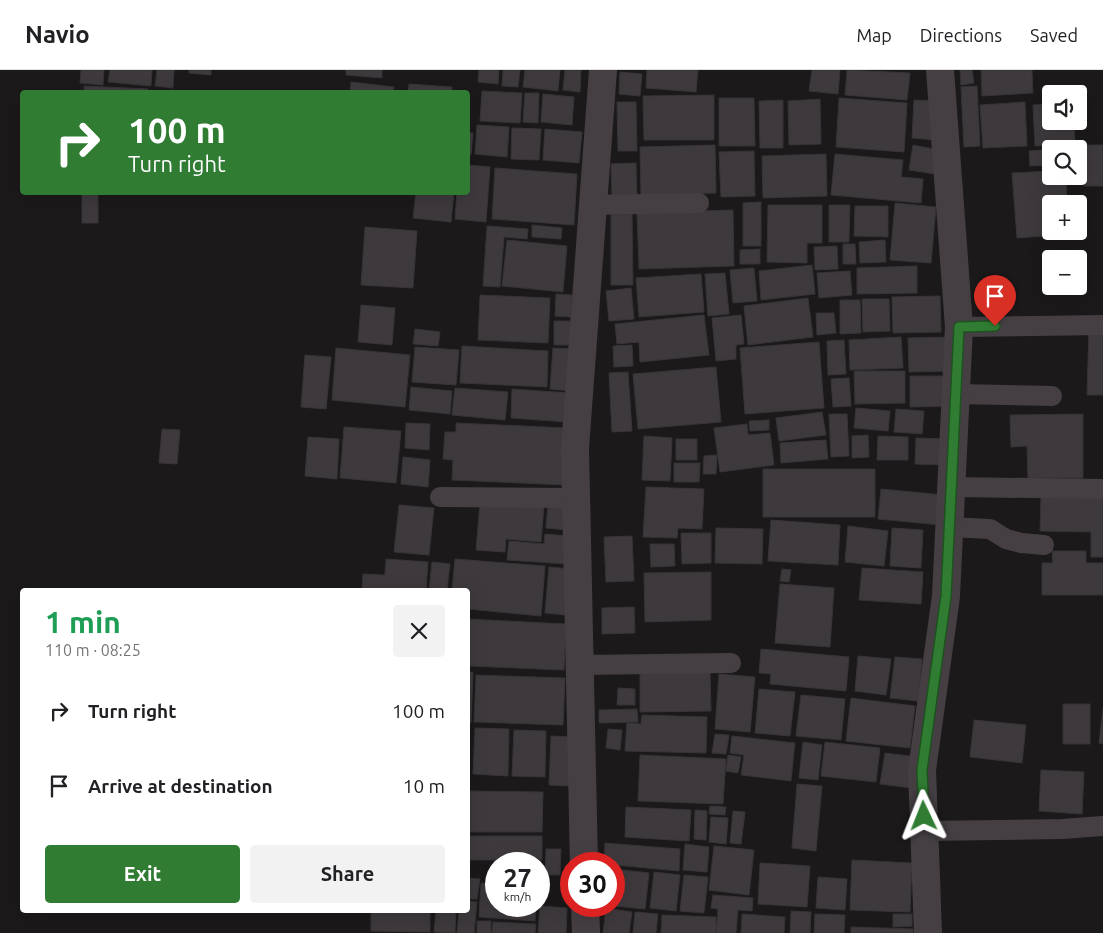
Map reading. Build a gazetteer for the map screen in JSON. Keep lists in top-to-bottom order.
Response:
{
  "page": {
    "header": "Navio",
    "nav": ["Map", "Directions", "Saved"],
    "map_buttons": ["+", "−"],
    "turn": ["100 m", "Turn right"],
    "heading": ["1 min", "110 m · 08:25"],
    "list": [
      {
        "name": "Turn right",
        "value": "100 m"
      },
      {
        "name": "Arrive at destination",
        "value": "10 m"
      }
    ],
    "buttons": ["Exit", "Share"],
    "speed": "27 km/h",
    "limit": "30"
  }
}
